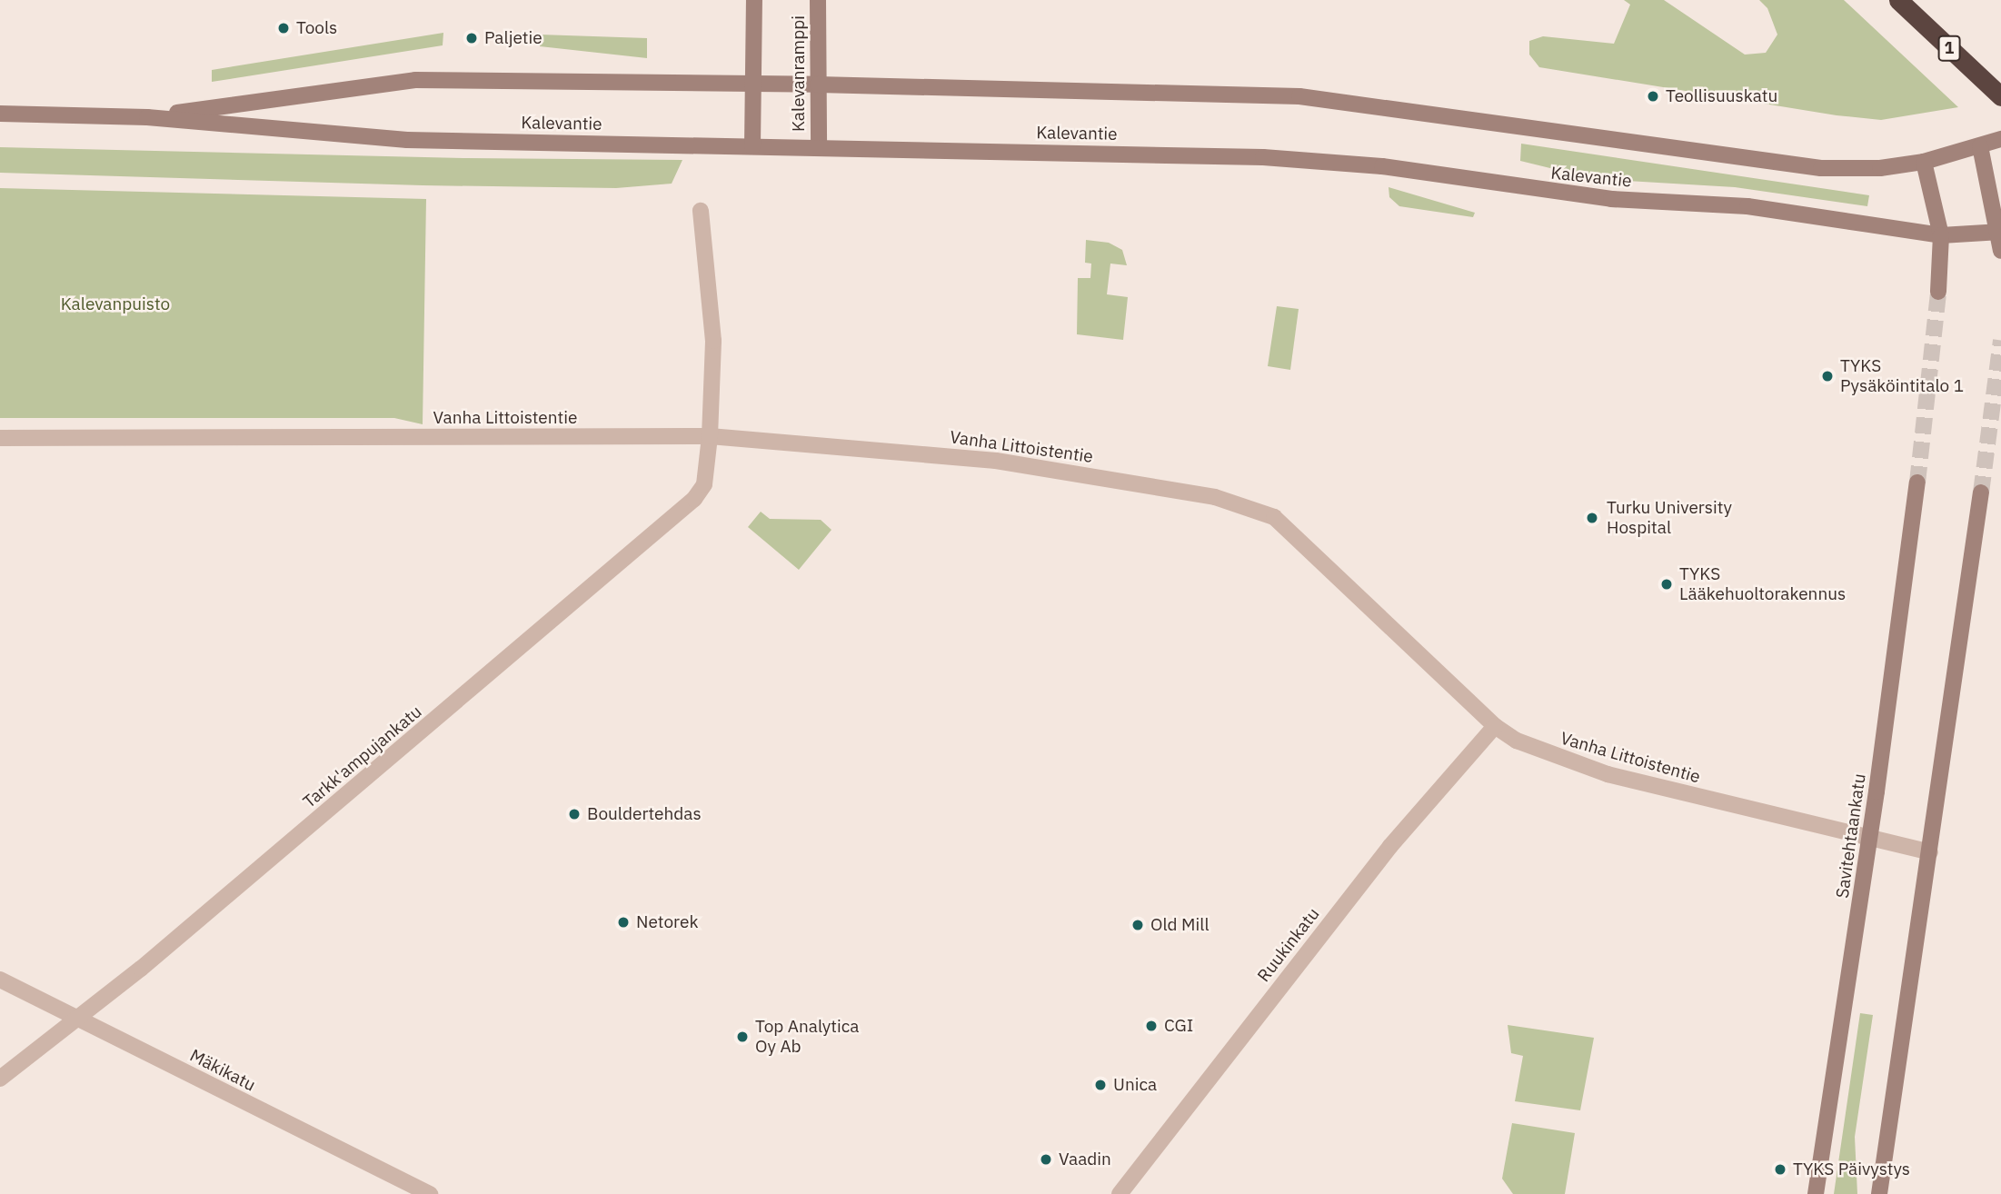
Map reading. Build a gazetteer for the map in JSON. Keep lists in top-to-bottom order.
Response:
{
  "streets": {
    "highway": ["1"],
    "main road": ["Kalevanramppi", "Kalevantie", "Savitehtaankatu"],
    "street": [
      "Vanha Littoistentie",
      "Tarkk'ampujankatu",
      "Ruukinkatu",
      "Mäkikatu"
    ]
  },
  "crossings": [
    ["Kalevanramppi", "Kalevantie"],
    ["Vanha Littoistentie", "Tarkk'ampujankatu"],
    ["Vanha Littoistentie", "Savitehtaankatu"],
    ["Vanha Littoistentie", "Ruukinkatu"],
    ["Tarkk'ampujankatu", "Mäkikatu"]
  ],
  "parks": ["Kalevanpuisto"],
  "places": [
    "Tools",
    "Paljetie",
    "Teollisuuskatu",
    "TYKS Pysäköintitalo 1",
    "Turku University Hospital",
    "TYKS Lääkehuoltorakennus",
    "Bouldertehdas",
    "Netorek",
    "Old Mill",
    "CGI",
    "Top Analytica Oy Ab",
    "Unica",
    "Vaadin",
    "TYKS Päivystys"
  ]
}
